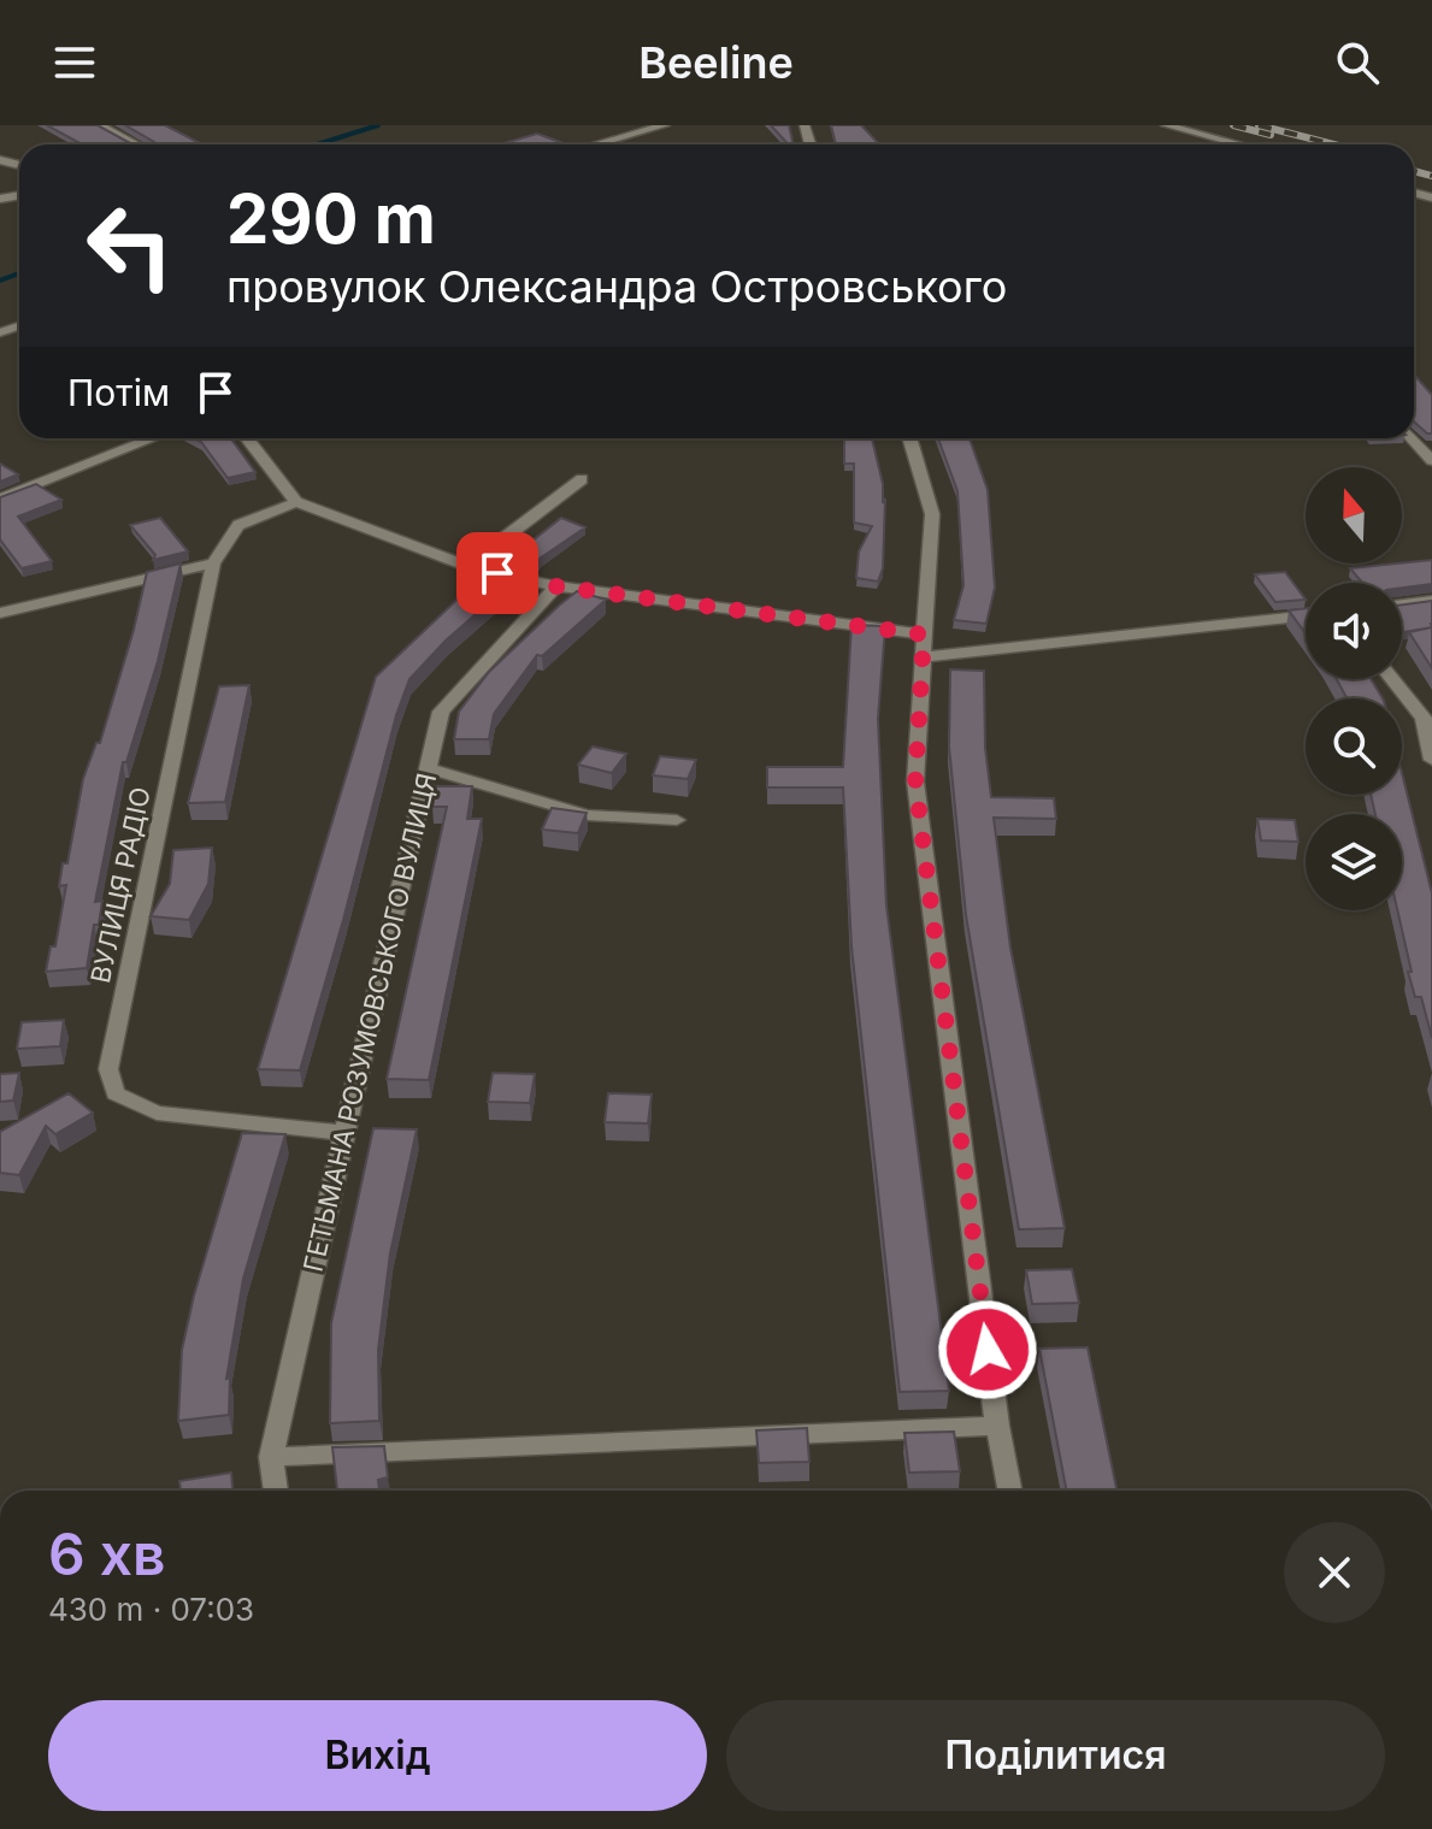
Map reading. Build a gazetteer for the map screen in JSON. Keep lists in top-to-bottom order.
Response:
{
  "streets": {
    "street": ["ВУЛИЦЯ РАДІО", "ГЕТЬМАНА РОЗУМОВСЬКОГО ВУЛИЦЯ"]
  },
  "crossings": [
    ["ВУЛИЦЯ РАДІО", "ГЕТЬМАНА РОЗУМОВСЬКОГО ВУЛИЦЯ"]
  ],
  "north": "top",
  "page": {
    "header": "Beeline",
    "turn": ["290 m", "провулок Олександра Островського"],
    "then": "Потім",
    "heading": ["6 хв", "430 m · 07:03"],
    "buttons": ["Вихід", "Поділитися"]
  }
}
